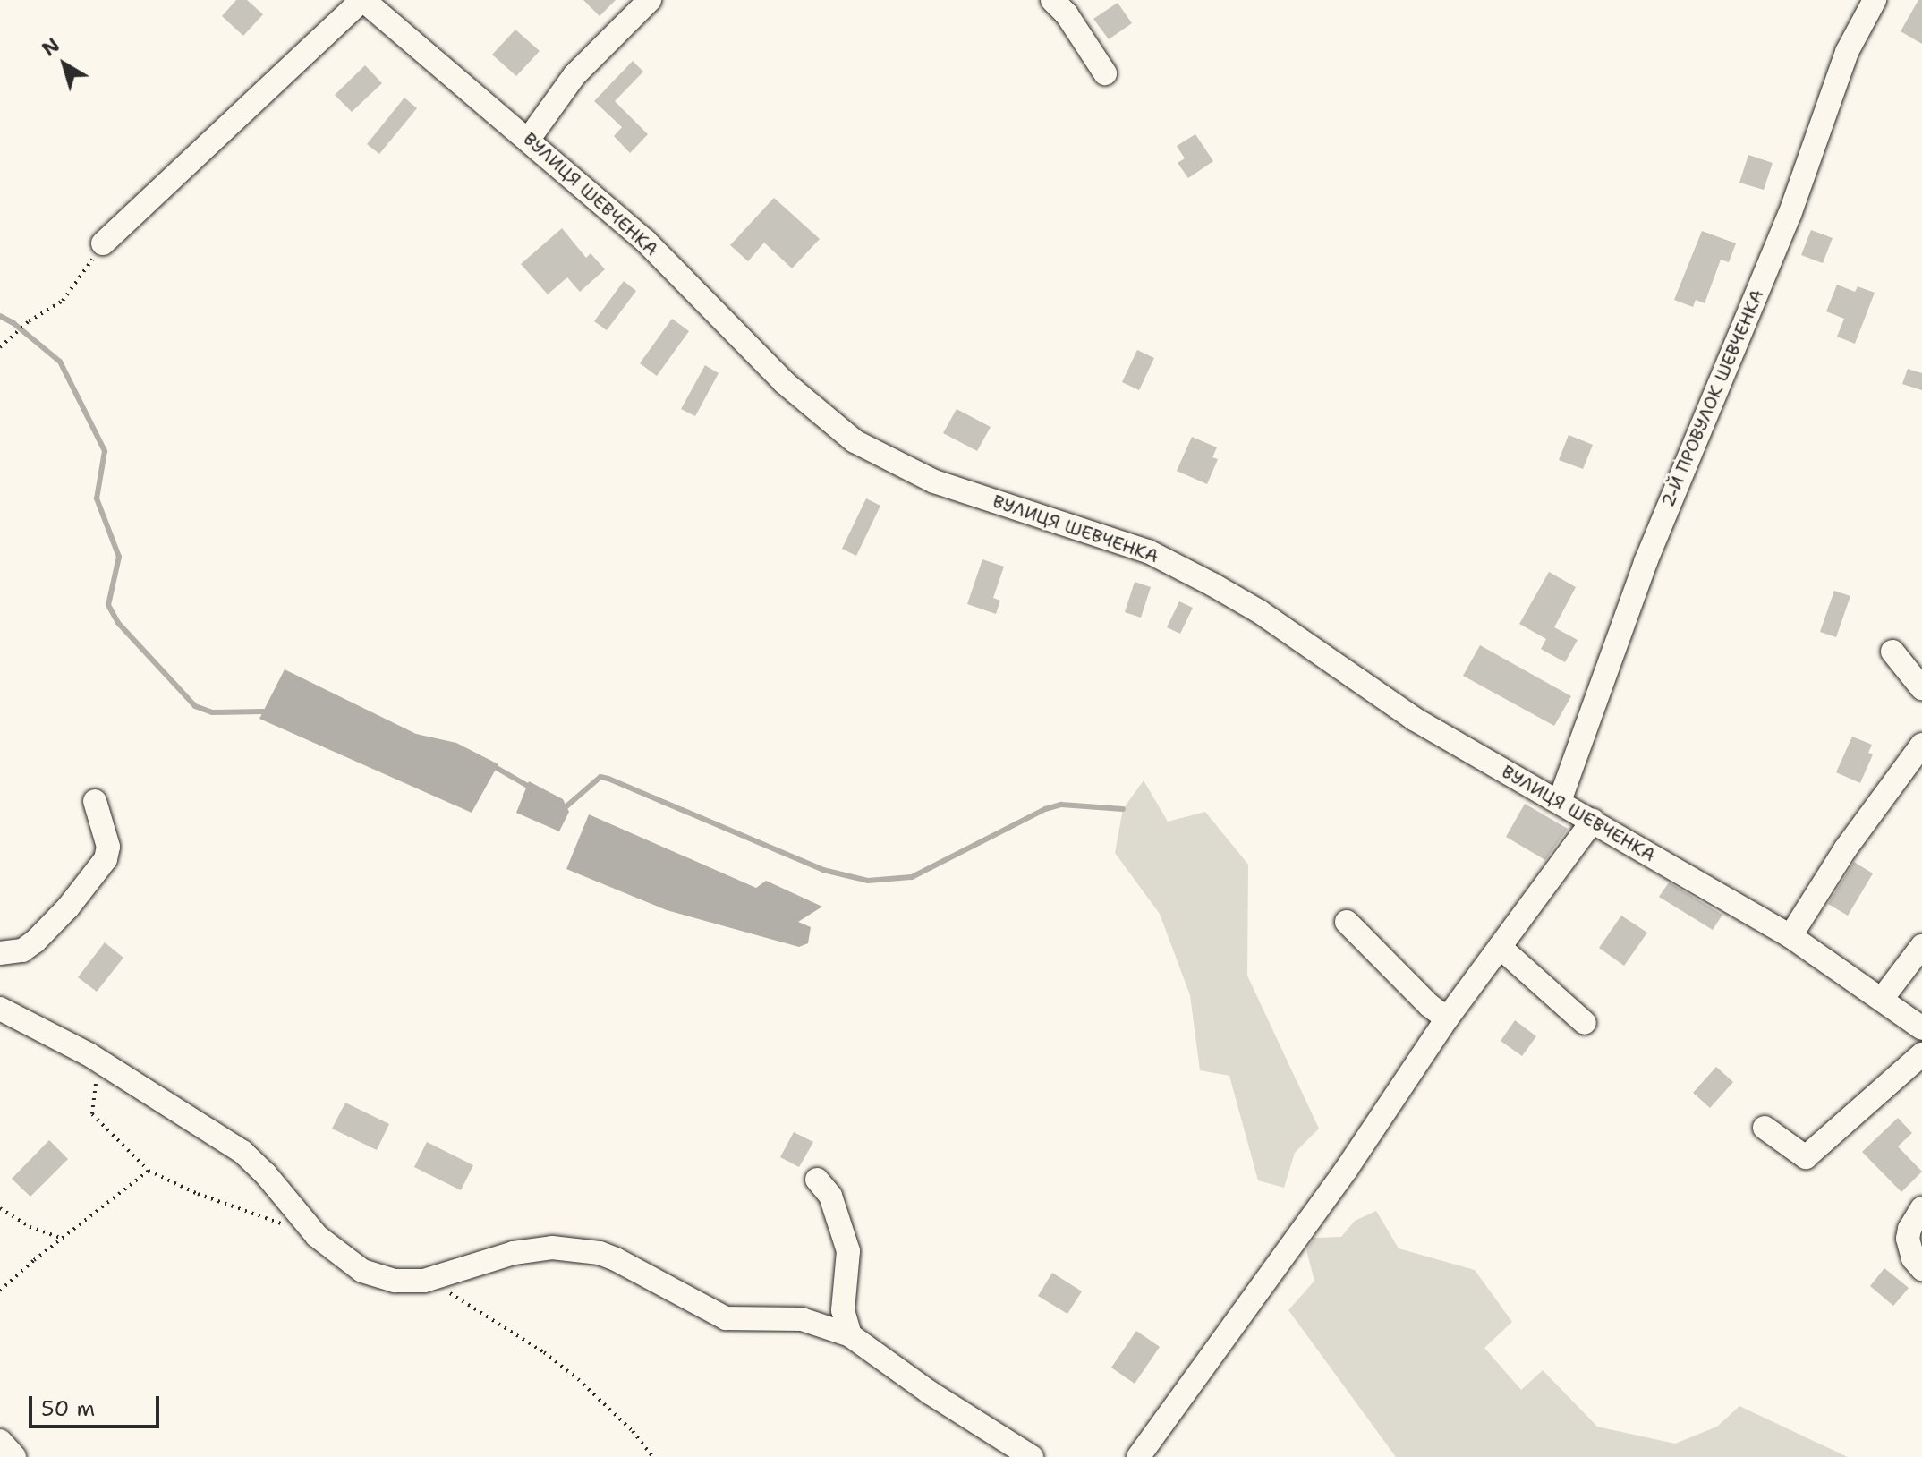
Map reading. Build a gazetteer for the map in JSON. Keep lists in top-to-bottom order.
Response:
{
  "streets": {
    "street": ["ВУЛИЦЯ ШЕВЧЕНКА", "2-Й ПРОВУЛОК ШЕВЧЕНКА"]
  },
  "crossings": [
    ["ВУЛИЦЯ ШЕВЧЕНКА", "2-Й ПРОВУЛОК ШЕВЧЕНКА"]
  ],
  "scale_bar": "50 m",
  "north": "top left"
}
